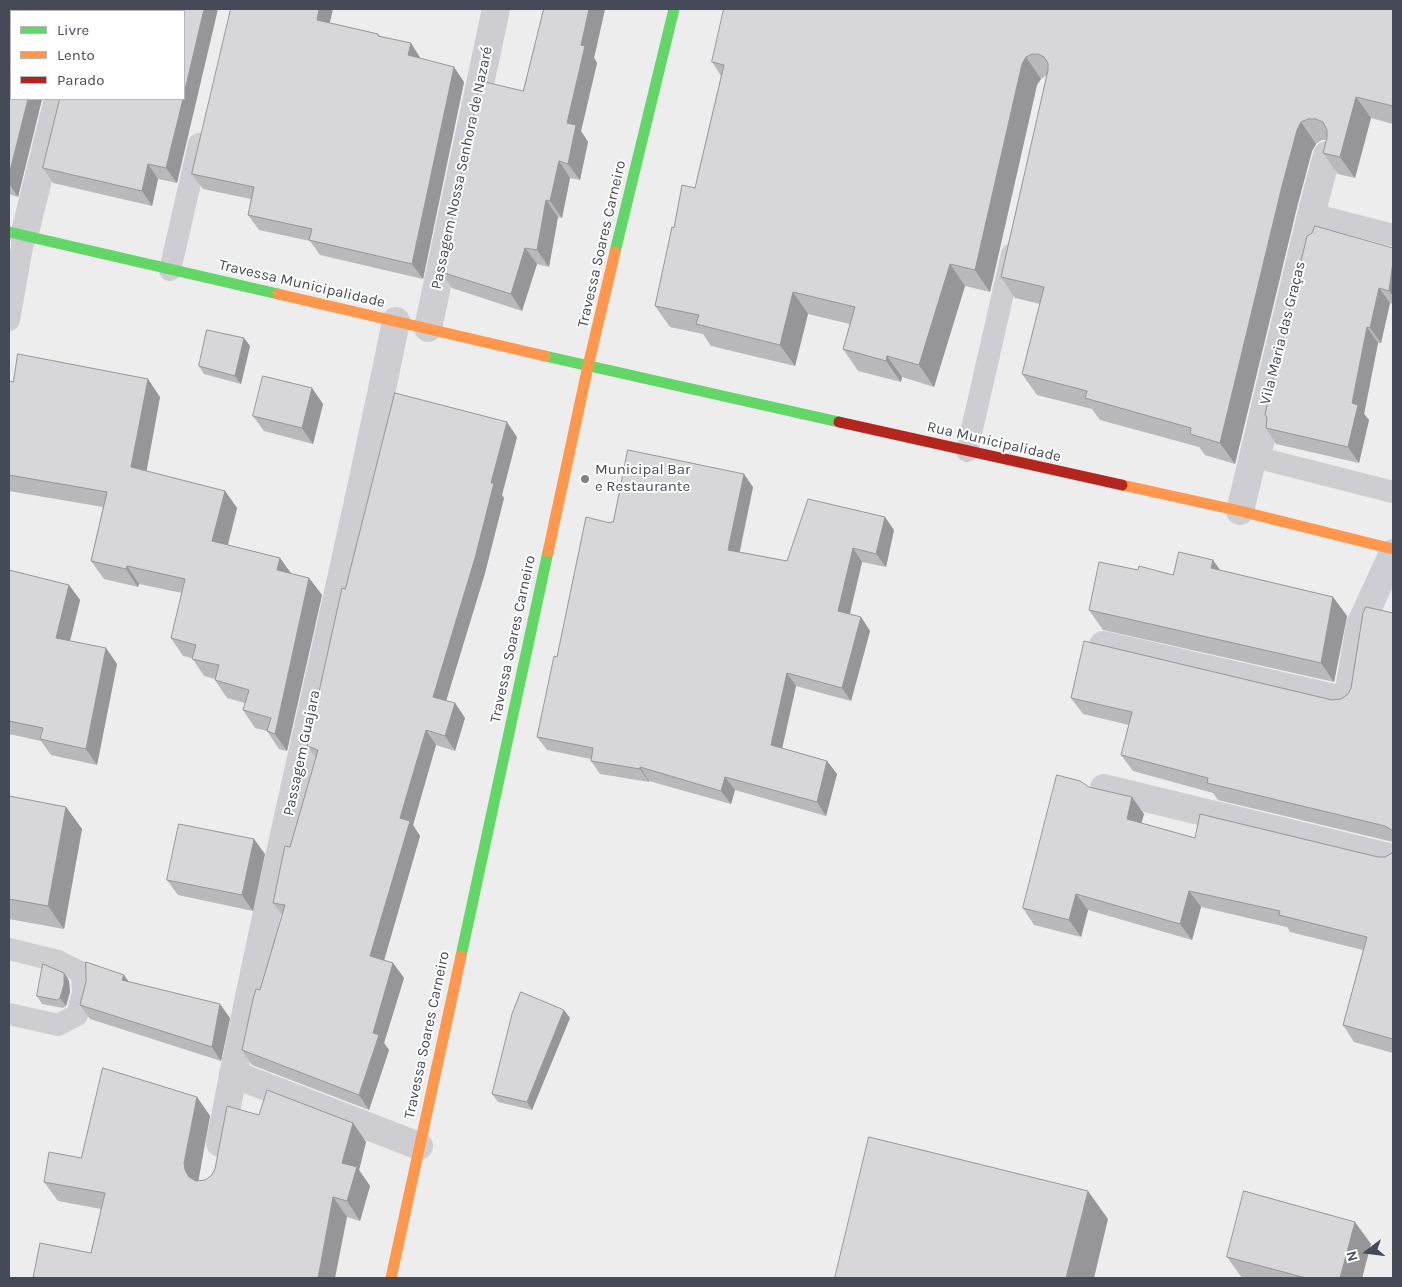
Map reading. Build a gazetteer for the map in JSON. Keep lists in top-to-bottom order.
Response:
{
  "streets": {
    "street": [
      "Passagem Nossa Senhora de Nazaré",
      "Travessa Soares Carneiro",
      "Travessa Municipalidade",
      "Vila Maria das Graças",
      "Rua Municipalidade",
      "Passagem Guajara"
    ]
  },
  "crossings": [
    ["Passagem Nossa Senhora de Nazaré", "Travessa Municipalidade"],
    ["Travessa Soares Carneiro", "Travessa Municipalidade"],
    ["Travessa Soares Carneiro", "Rua Municipalidade"],
    ["Travessa Municipalidade", "Rua Municipalidade"],
    ["Travessa Municipalidade", "Passagem Guajara"],
    ["Vila Maria das Graças", "Rua Municipalidade"]
  ],
  "places": ["Municipal Bar e Restaurante"],
  "legend": ["Livre", "Lento", "Parado"],
  "north": "left"
}
